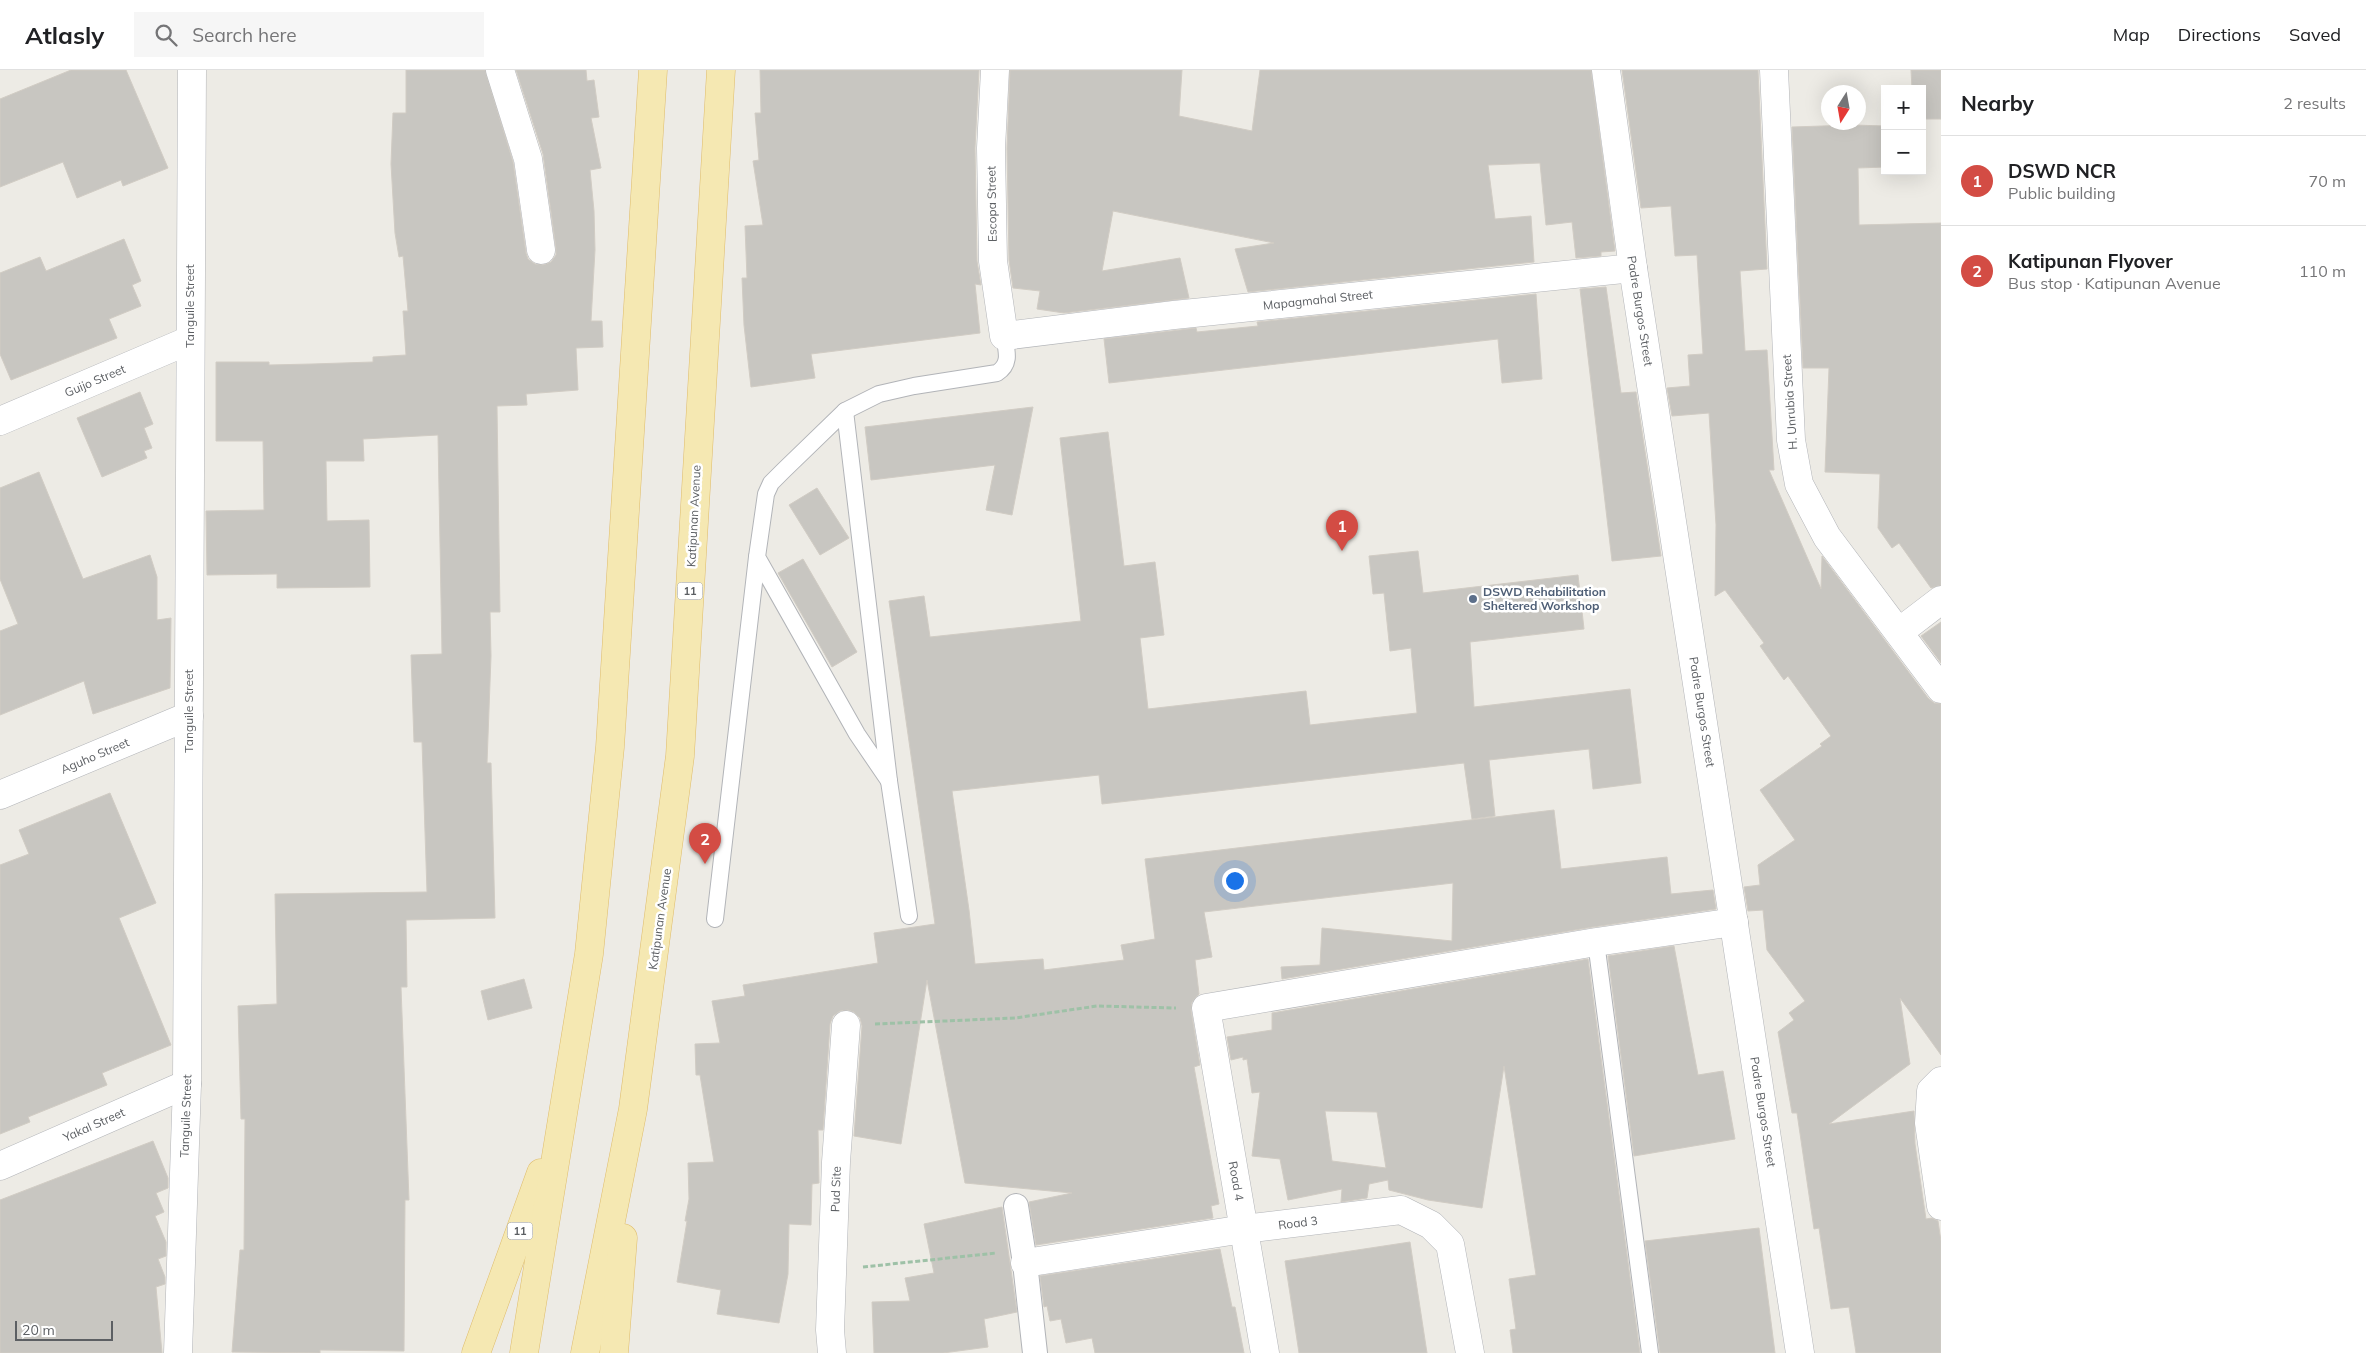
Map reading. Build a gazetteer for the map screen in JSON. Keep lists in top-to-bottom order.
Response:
{
  "streets": {
    "main road": ["Katipunan Avenue", "11"],
    "street": [
      "Escopa Street",
      "Mapagmahal Street",
      "Tanguile Street",
      "Padre Burgos Street",
      "Guijo Street",
      "H. Unrubia Street",
      "Aguho Street",
      "Yakal Street",
      "Road 4",
      "Pud Site",
      "Road 3"
    ]
  },
  "crossings": [
    ["Escopa Street", "Mapagmahal Street"],
    ["Mapagmahal Street", "Padre Burgos Street"],
    ["Tanguile Street", "Guijo Street"],
    ["Tanguile Street", "Aguho Street"],
    ["Tanguile Street", "Yakal Street"],
    ["Road 4", "Road 3"]
  ],
  "places": ["DSWD Rehabilitation Sheltered Workshop"],
  "scale_bar": "20 m",
  "north": "bottom",
  "page": {
    "header": "Atlasly",
    "search": "Search here",
    "nav": ["Map", "Directions", "Saved"],
    "heading": ["Nearby", "2 results"],
    "map_buttons": ["+", "−"],
    "list": [
      {
        "mark": "1",
        "name": "DSWD NCR",
        "note": "Public building",
        "value": "70 m"
      },
      {
        "mark": "2",
        "name": "Katipunan Flyover",
        "note": "Bus stop · Katipunan Avenue",
        "value": "110 m"
      }
    ],
    "pins": ["1", "2"],
    "scale": "20 m"
  }
}
